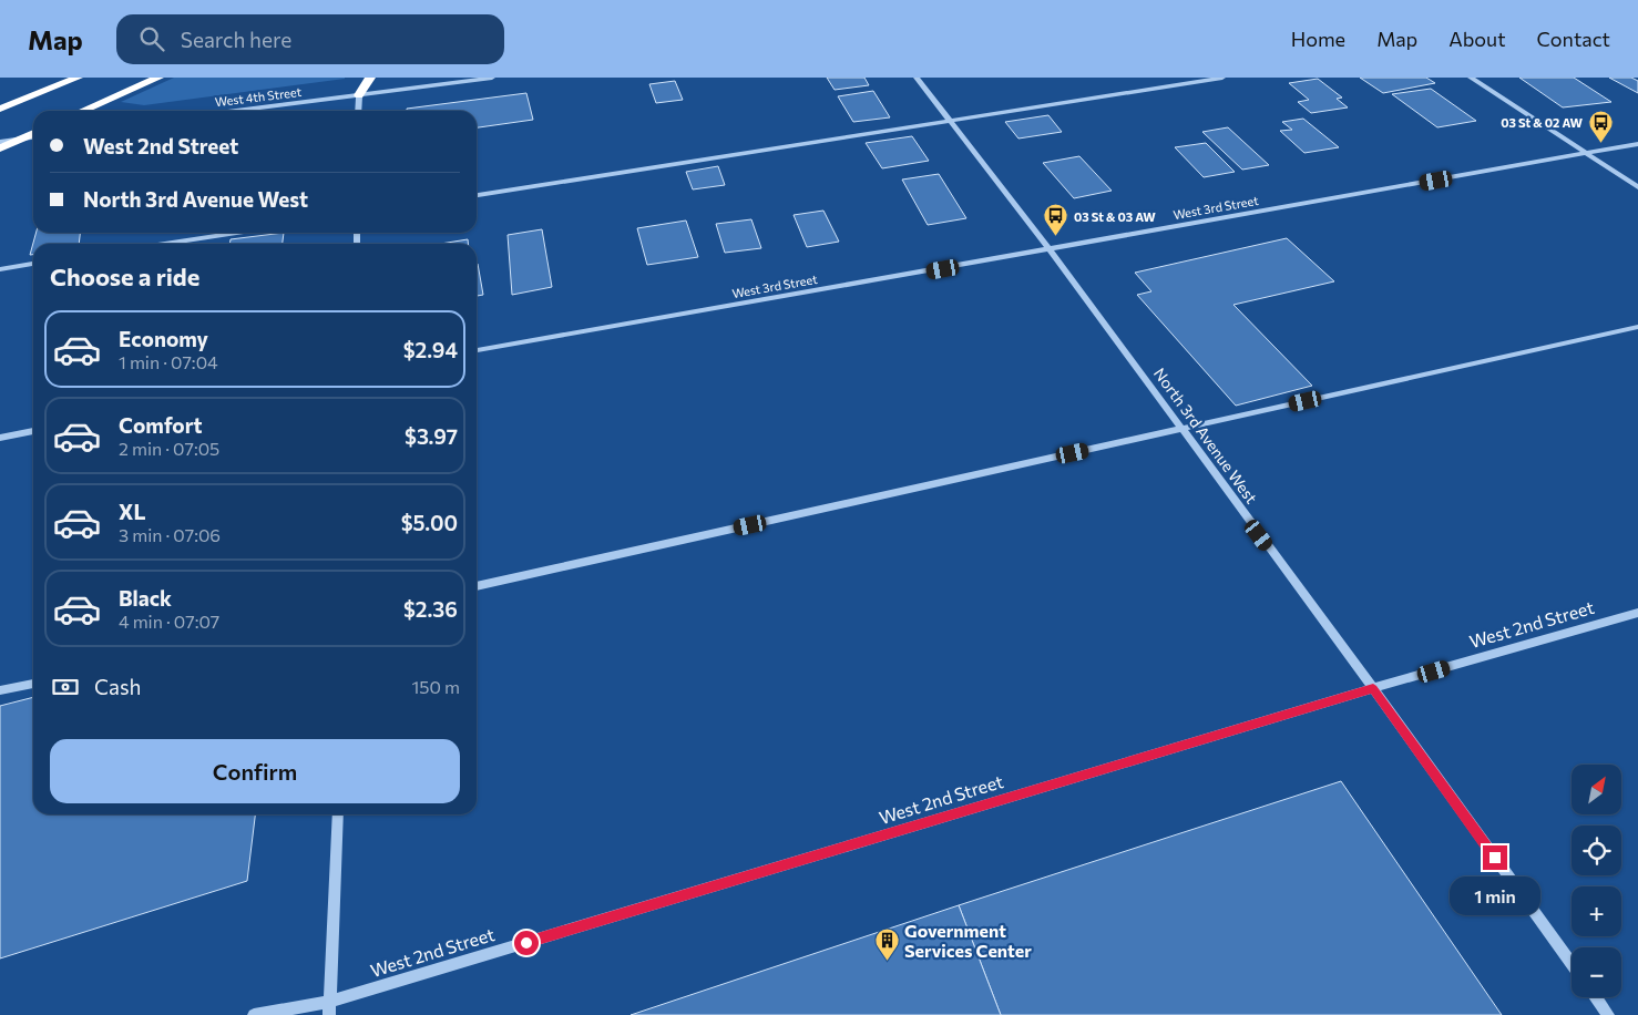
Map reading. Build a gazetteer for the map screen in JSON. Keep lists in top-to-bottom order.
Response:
{
  "streets": {
    "street": [
      "West 4th Street",
      "West 3rd Street",
      "North 3rd Avenue West",
      "West 2nd Street"
    ]
  },
  "crossings": [
    ["West 3rd Street", "North 3rd Avenue West"],
    ["North 3rd Avenue West", "West 2nd Street"]
  ],
  "places": {
    "bus stop": ["03 St & 02 AW", "03 St & 03 AW"],
    "building": ["Government Services Center"]
  },
  "north": "top right",
  "page": {
    "header": "Map",
    "search": "Search here",
    "nav": [
      "Home",
      "Map",
      "About",
      "Contact"
    ],
    "banner": ["West 2nd Street", "North 3rd Avenue West"],
    "heading": "Choose a ride",
    "list": [
      {
        "name": "Economy",
        "note": "1 min · 07:04",
        "value": "$2.94"
      },
      {
        "name": "Comfort",
        "note": "2 min · 07:05",
        "value": "$3.97"
      },
      {
        "name": "XL",
        "note": "3 min · 07:06",
        "value": "$5.00"
      },
      {
        "name": "Black",
        "note": "4 min · 07:07",
        "value": "$2.36"
      }
    ],
    "pay": ["Cash", "150 m"],
    "buttons": "Confirm",
    "map_buttons": ["+", "−"],
    "bubble": "1 min"
  }
}
